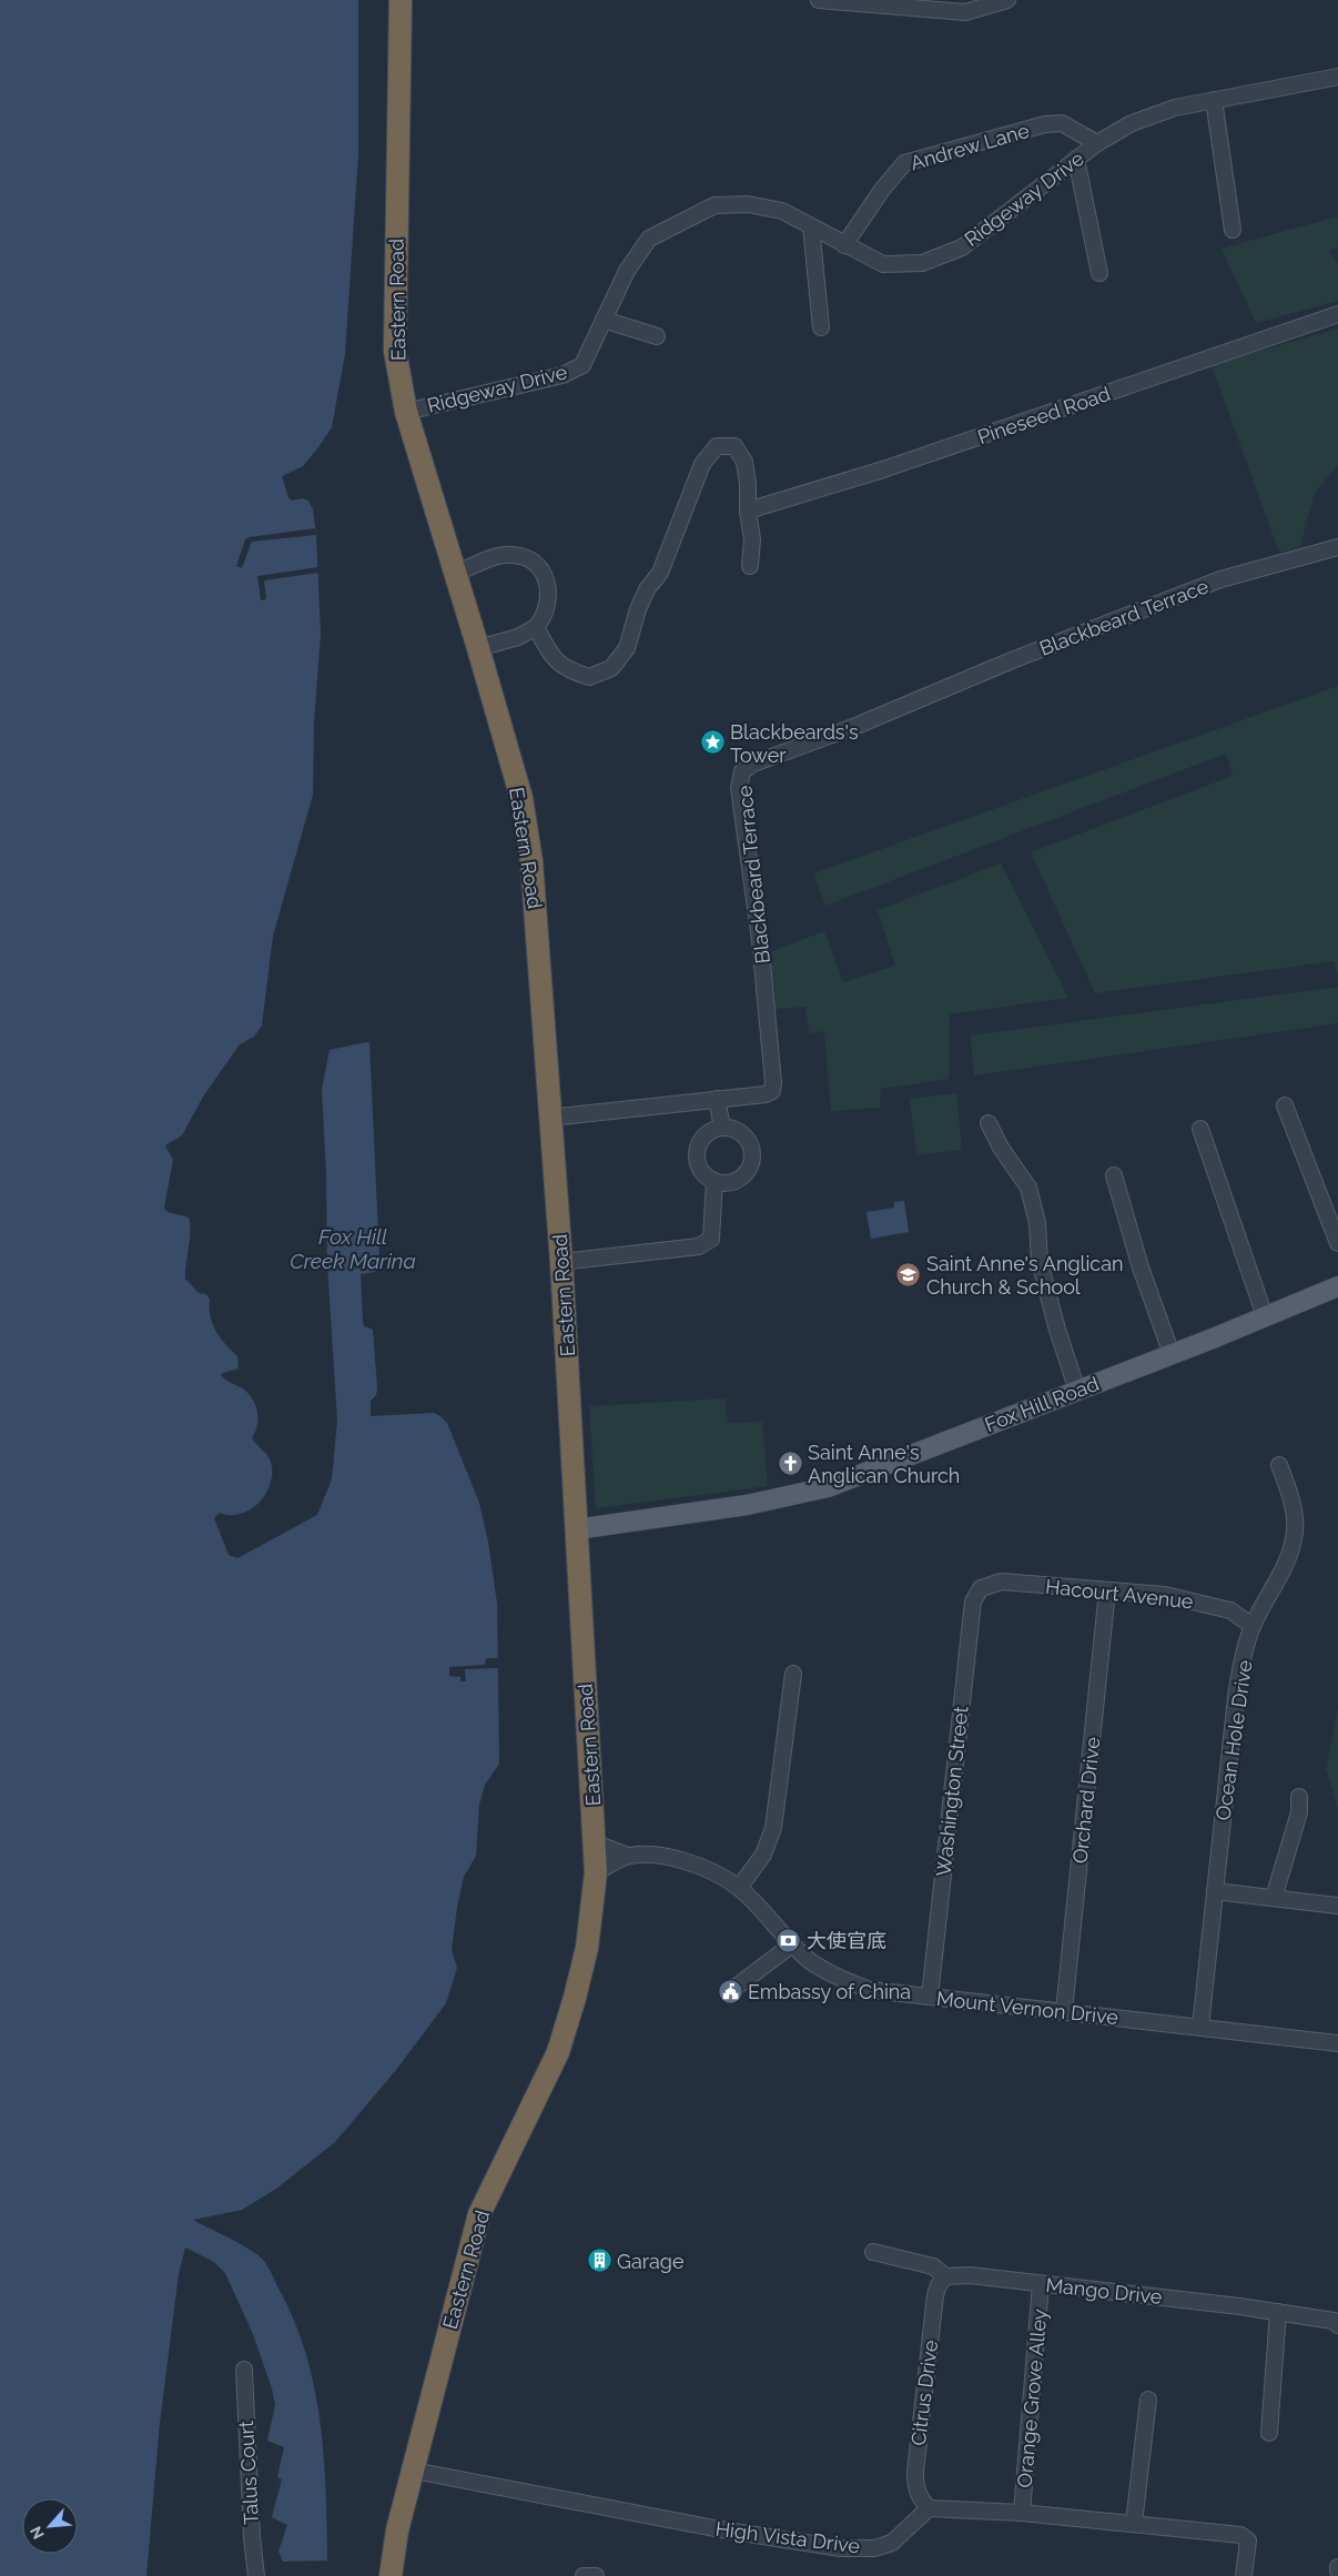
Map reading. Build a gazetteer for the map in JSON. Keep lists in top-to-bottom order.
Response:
{
  "streets": {
    "highway": ["Eastern Road"],
    "main road": ["Fox Hill Road"],
    "street": [
      "Andrew Lane",
      "Ridgeway Drive",
      "Pineseed Road",
      "Blackbeard Terrace",
      "Hacourt Avenue",
      "Ocean Hole Drive",
      "Washington Street",
      "Orchard Drive",
      "Mount Vernon Drive",
      "Mango Drive",
      "Citrus Drive",
      "Orange Grove Alley",
      "Talus Court",
      "High Vista Drive"
    ]
  },
  "crossings": [
    ["Andrew Lane", "Ridgeway Drive"],
    ["Ridgeway Drive", "Eastern Road"],
    ["Eastern Road", "Blackbeard Terrace"],
    ["Eastern Road", "Fox Hill Road"],
    ["Eastern Road", "High Vista Drive"],
    ["Hacourt Avenue", "Ocean Hole Drive"],
    ["Hacourt Avenue", "Washington Street"],
    ["Hacourt Avenue", "Orchard Drive"],
    ["Ocean Hole Drive", "Mount Vernon Drive"],
    ["Washington Street", "Mount Vernon Drive"],
    ["Orchard Drive", "Mount Vernon Drive"],
    ["Mango Drive", "Citrus Drive"],
    ["Mango Drive", "Orange Grove Alley"],
    ["Citrus Drive", "High Vista Drive"]
  ],
  "water": ["Fox Hill Creek Marina"],
  "places": {
    "place": ["Blackbeards's Tower"],
    "school or university": ["Saint Anne's Anglican Church & School"],
    "church": ["Saint Anne's Anglican Church"],
    "bank": ["大使官底"],
    "public building": ["Embassy of China"],
    "building": ["Garage"]
  },
  "north": "bottom left"
}
